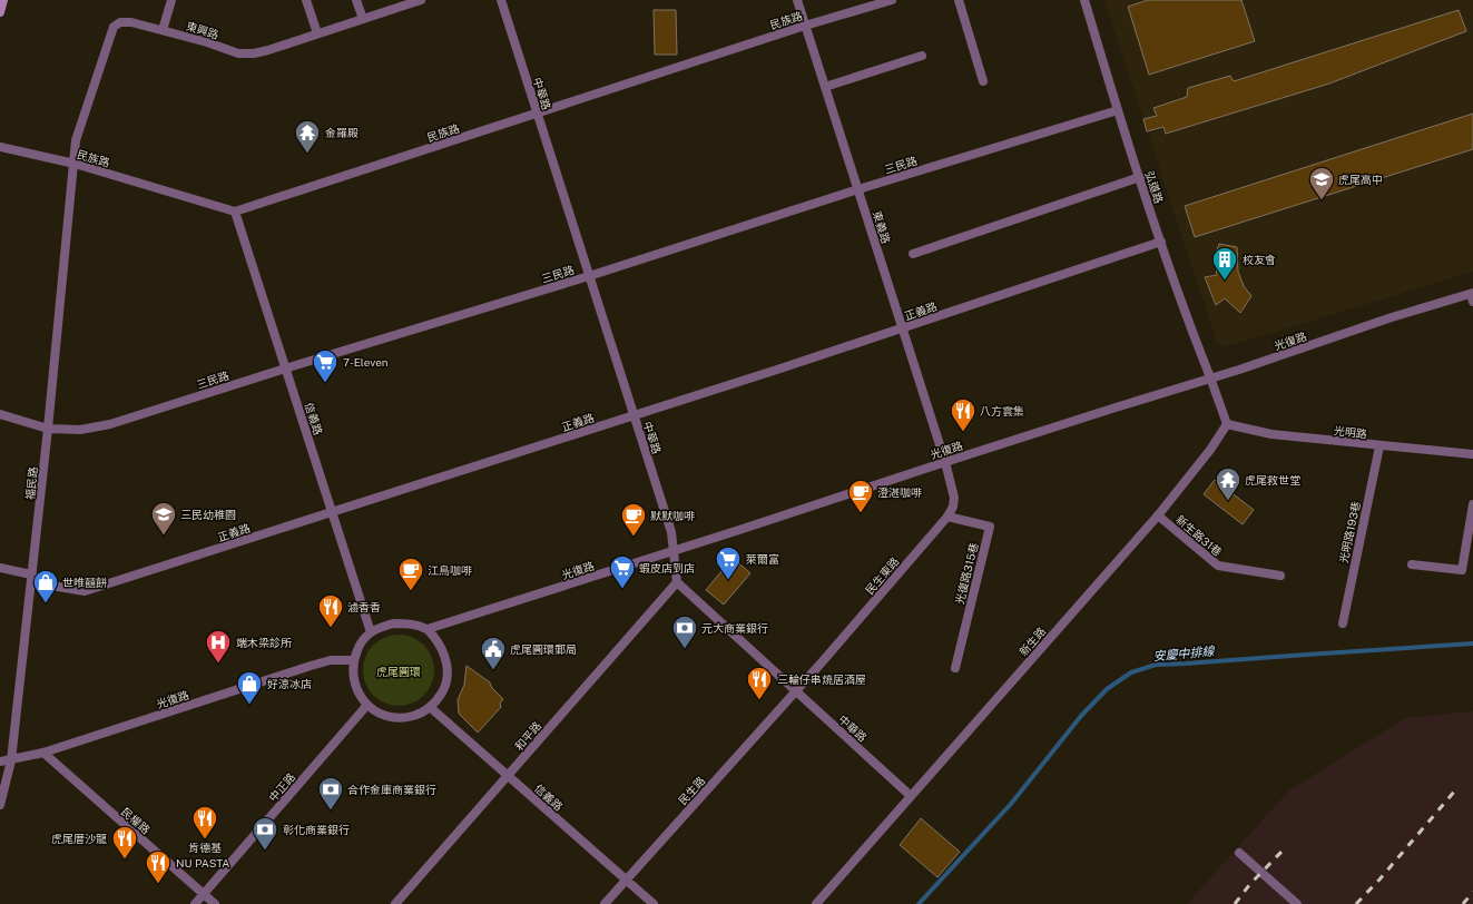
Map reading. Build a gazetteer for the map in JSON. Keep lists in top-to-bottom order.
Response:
{
  "streets": {
    "street": [
      "民族路",
      "東興路",
      "中華路",
      "三民路",
      "弘道路",
      "東義路",
      "正義路",
      "光復路",
      "信義路",
      "光明路",
      "福民路",
      "光明路193巷",
      "新生路31巷",
      "光復路315巷",
      "民生東路",
      "新生路",
      "和平路",
      "中正路",
      "民生路",
      "民權路"
    ]
  },
  "crossings": [
    ["民族路", "東興路"],
    ["民族路", "中華路"],
    ["民族路", "東義路"],
    ["民族路", "信義路"],
    ["民族路", "福民路"],
    ["東興路", "福民路"],
    ["中華路", "三民路"],
    ["中華路", "正義路"],
    ["中華路", "光復路"],
    ["中華路", "民生東路"],
    ["中華路", "新生路"],
    ["中華路", "和平路"],
    ["中華路", "民生路"],
    ["三民路", "弘道路"],
    ["三民路", "東義路"],
    ["三民路", "信義路"],
    ["三民路", "福民路"],
    ["弘道路", "正義路"],
    ["弘道路", "光復路"],
    ["東義路", "正義路"],
    ["東義路", "光復路"],
    ["東義路", "民生東路"],
    ["正義路", "信義路"],
    ["正義路", "福民路"],
    ["光復路", "信義路"],
    ["光復路", "福民路"],
    ["光復路", "民生東路"],
    ["光復路", "中正路"],
    ["光復路", "民權路"],
    ["信義路", "和平路"],
    ["信義路", "中正路"],
    ["信義路", "民生路"],
    ["光明路", "光明路193巷"],
    ["光明路", "新生路"],
    ["新生路31巷", "新生路"],
    ["光復路315巷", "民生東路"],
    ["民生東路", "民生路"],
    ["中正路", "民權路"]
  ],
  "water": ["安慶中排線"],
  "parks": ["虎尾圓環"],
  "places": {
    "temple": ["金羅殿", "虎尾救世堂"],
    "school or university": ["虎尾高中", "三民幼稚園"],
    "building": ["校友會"],
    "supermarket": ["7-Eleven", "萊爾富", "蝦皮店到店"],
    "restaurant": [
      "八方雲集",
      "滷香香",
      "三輪仔串燒居酒屋",
      "肯德基",
      "虎尾厝沙龍",
      "NU PASTA"
    ],
    "cafe": ["澄湛咖啡", "默默咖啡", "江鳥咖啡"],
    "shop": ["世唯囍餅", "好涼冰店"],
    "bank": ["元大商業銀行", "合作金庫商業銀行", "彰化商業銀行"],
    "hospital": ["端木梁診所"],
    "public building": ["虎尾圓環郵局"]
  }
}
